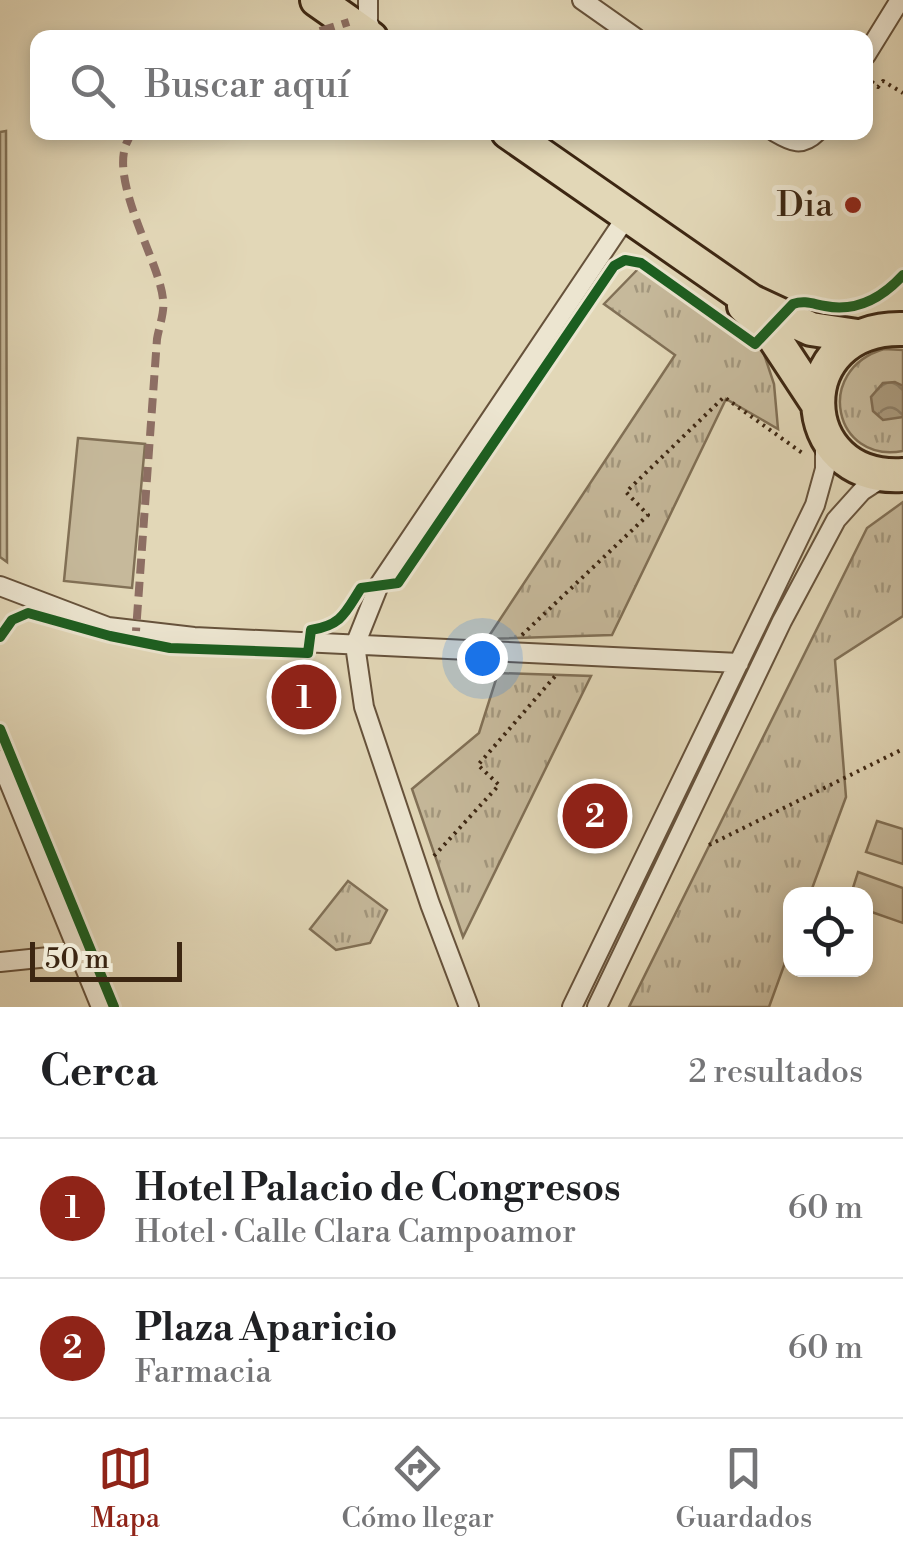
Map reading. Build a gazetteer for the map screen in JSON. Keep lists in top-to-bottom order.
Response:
{
  "places": ["Dia"],
  "scale_bar": "50 m",
  "page": {
    "search": "Buscar aquí",
    "pins": ["1", "2"],
    "scale": "50 m",
    "heading": ["Cerca", "2 resultados"],
    "list": [
      {
        "mark": "1",
        "name": "Hotel Palacio de Congresos",
        "note": "Hotel · Calle Clara Campoamor",
        "value": "60 m"
      },
      {
        "mark": "2",
        "name": "Plaza Aparicio",
        "note": "Farmacia",
        "value": "60 m"
      }
    ],
    "nav": ["Mapa", "Cómo llegar", "Guardados"]
  }
}
